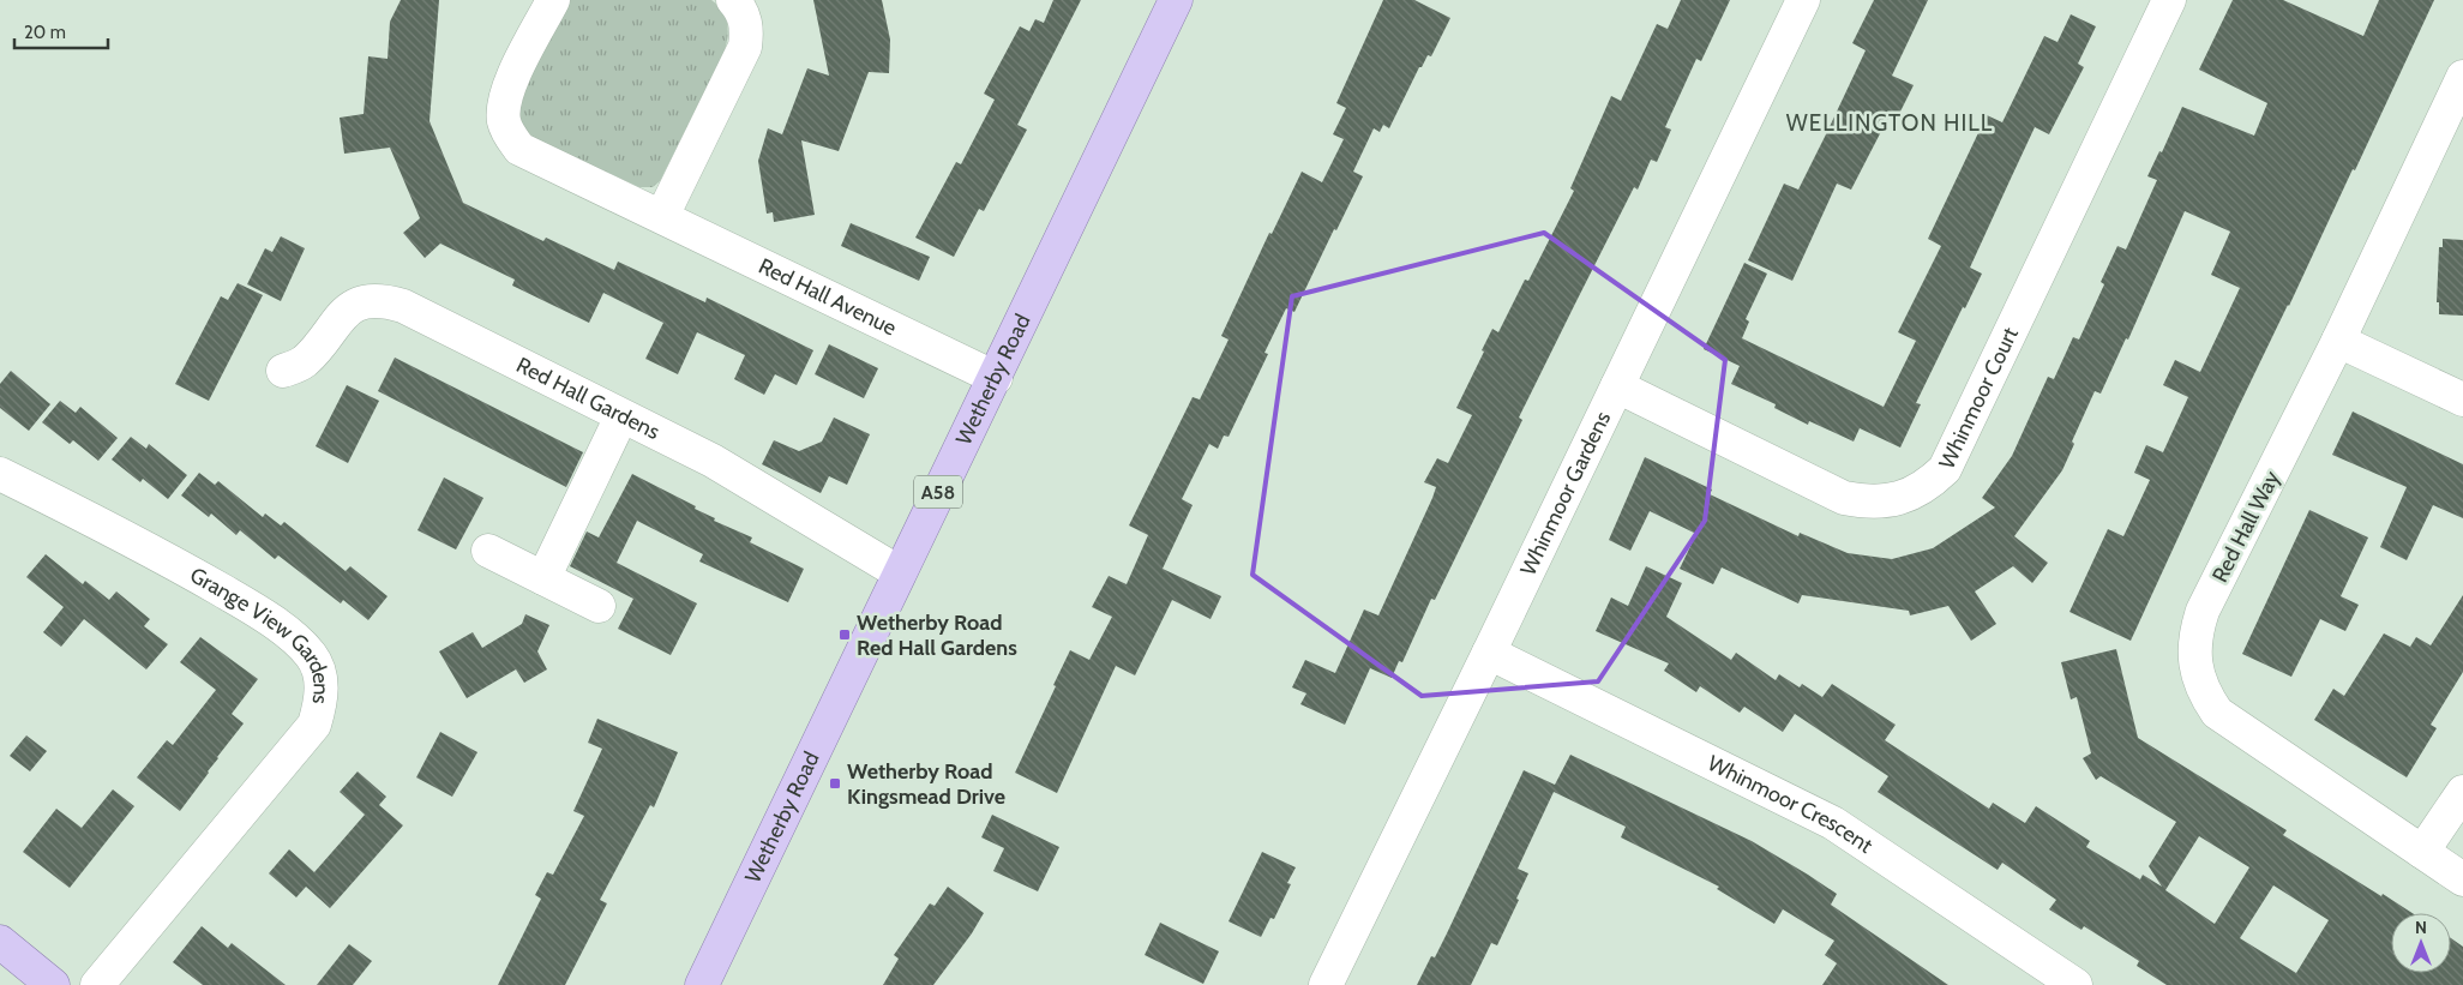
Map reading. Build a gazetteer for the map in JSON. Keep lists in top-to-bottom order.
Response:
{
  "streets": {
    "main road": ["Wetherby Road", "A58"],
    "street": [
      "Red Hall Avenue",
      "Whinmoor Court",
      "Red Hall Gardens",
      "Whinmoor Gardens",
      "Red Hall Way",
      "Grange View Gardens",
      "Whinmoor Crescent"
    ]
  },
  "crossings": [
    ["Red Hall Avenue", "Wetherby Road"],
    ["Wetherby Road", "Red Hall Gardens"],
    ["Whinmoor Court", "Whinmoor Gardens"],
    ["Whinmoor Gardens", "Whinmoor Crescent"]
  ],
  "districts": ["WELLINGTON HILL"],
  "places": {
    "transit": ["Wetherby Road Red Hall Gardens", "Wetherby Road Kingsmead Drive"]
  },
  "scale_bar": "20 m",
  "north": "top"
}
